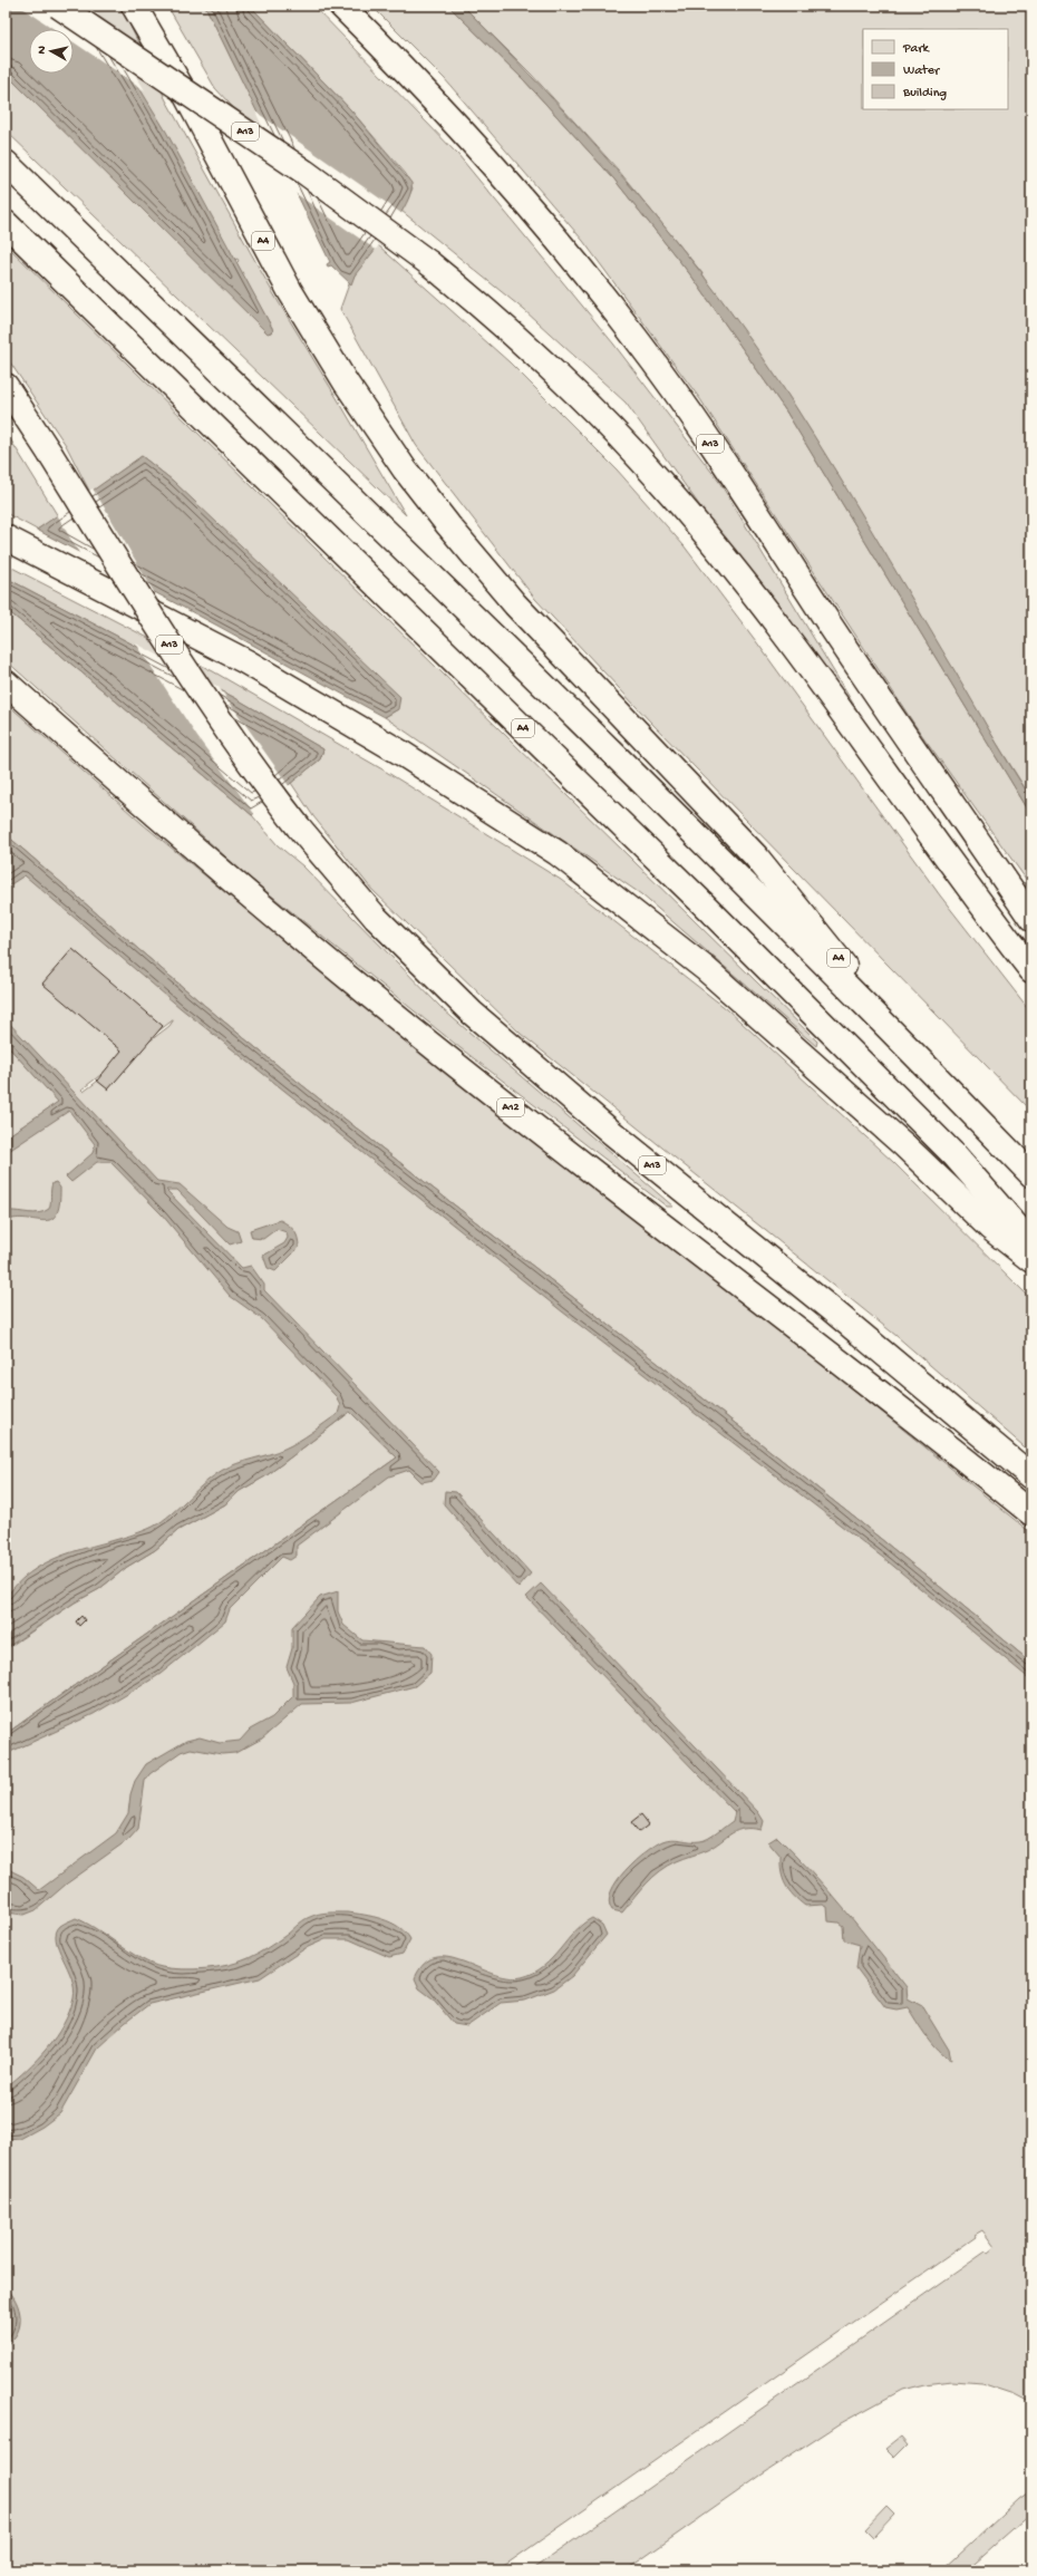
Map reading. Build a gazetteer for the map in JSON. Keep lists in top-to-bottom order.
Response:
{
  "streets": {
    "highway": ["A13", "A4", "A12"]
  },
  "legend": ["Park", "Water", "Building"],
  "north": "left"
}
